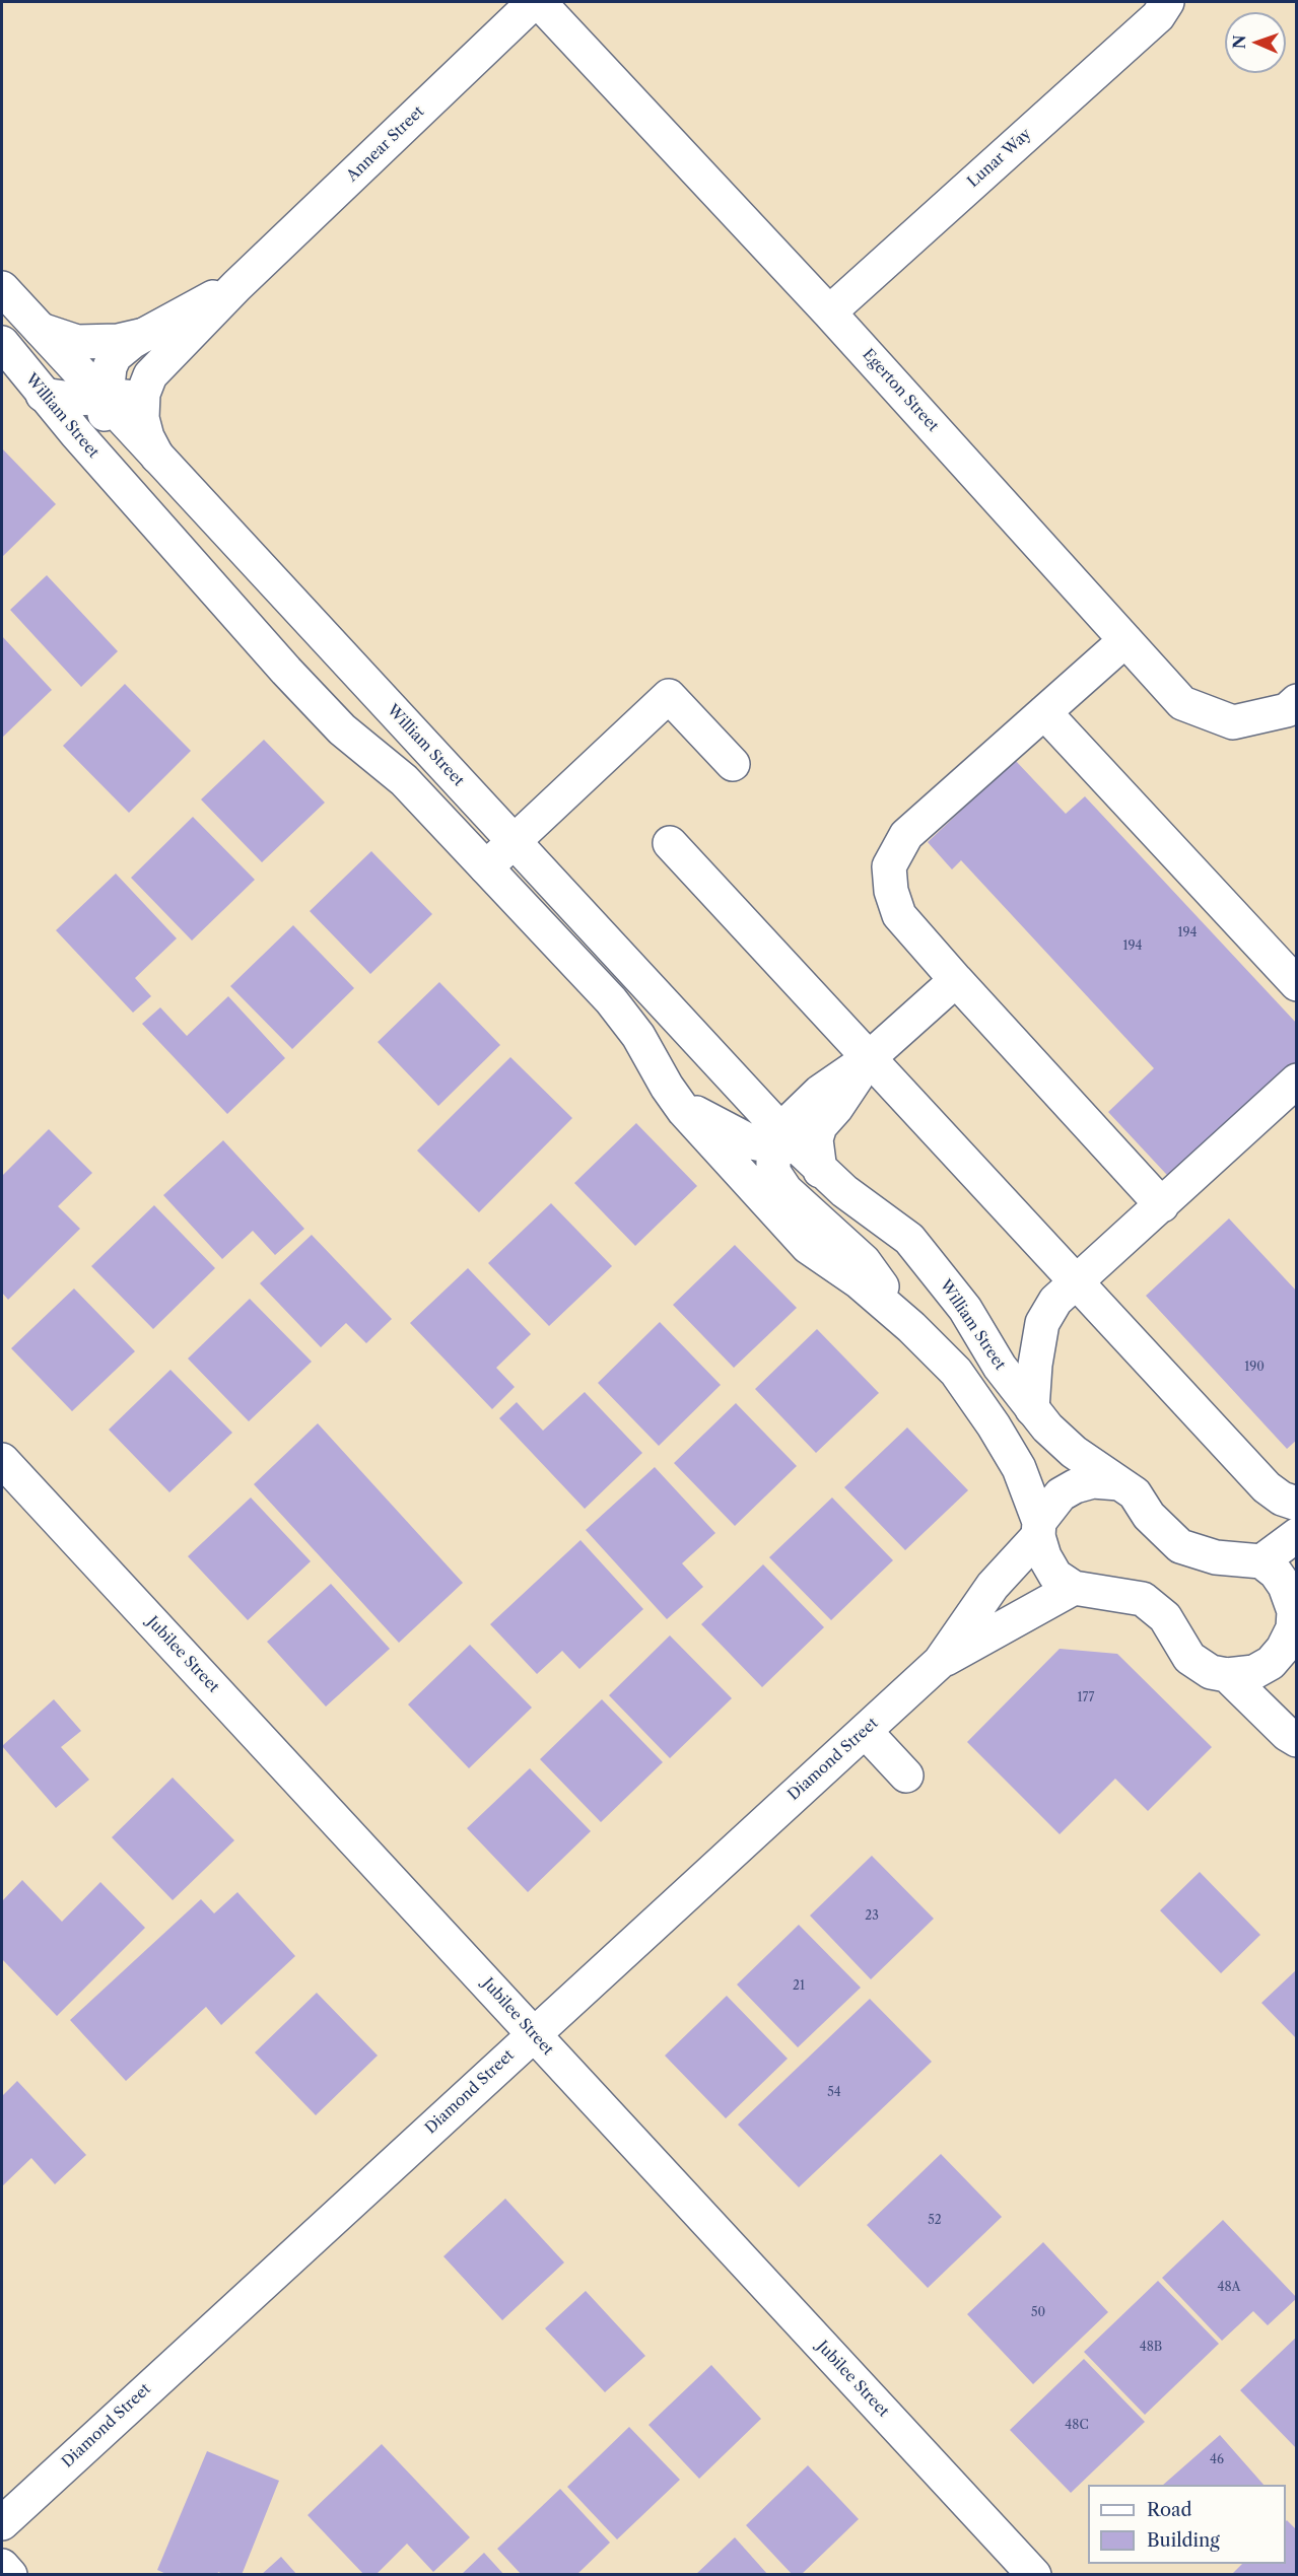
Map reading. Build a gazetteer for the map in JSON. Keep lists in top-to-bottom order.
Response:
{
  "streets": {
    "street": [
      "Annear Street",
      "Lunar Way",
      "Egerton Street",
      "William Street",
      "Jubilee Street",
      "Diamond Street"
    ]
  },
  "crossings": [
    ["Annear Street", "William Street"],
    ["Lunar Way", "Egerton Street"],
    ["William Street", "Diamond Street"],
    ["Jubilee Street", "Diamond Street"]
  ],
  "house_numbers": [
    "194",
    "194",
    "190",
    "177",
    "23",
    "21",
    "54",
    "52",
    "48A",
    "50",
    "48B",
    "48C",
    "46"
  ],
  "legend": ["Road", "Building"],
  "north": "left"
}
